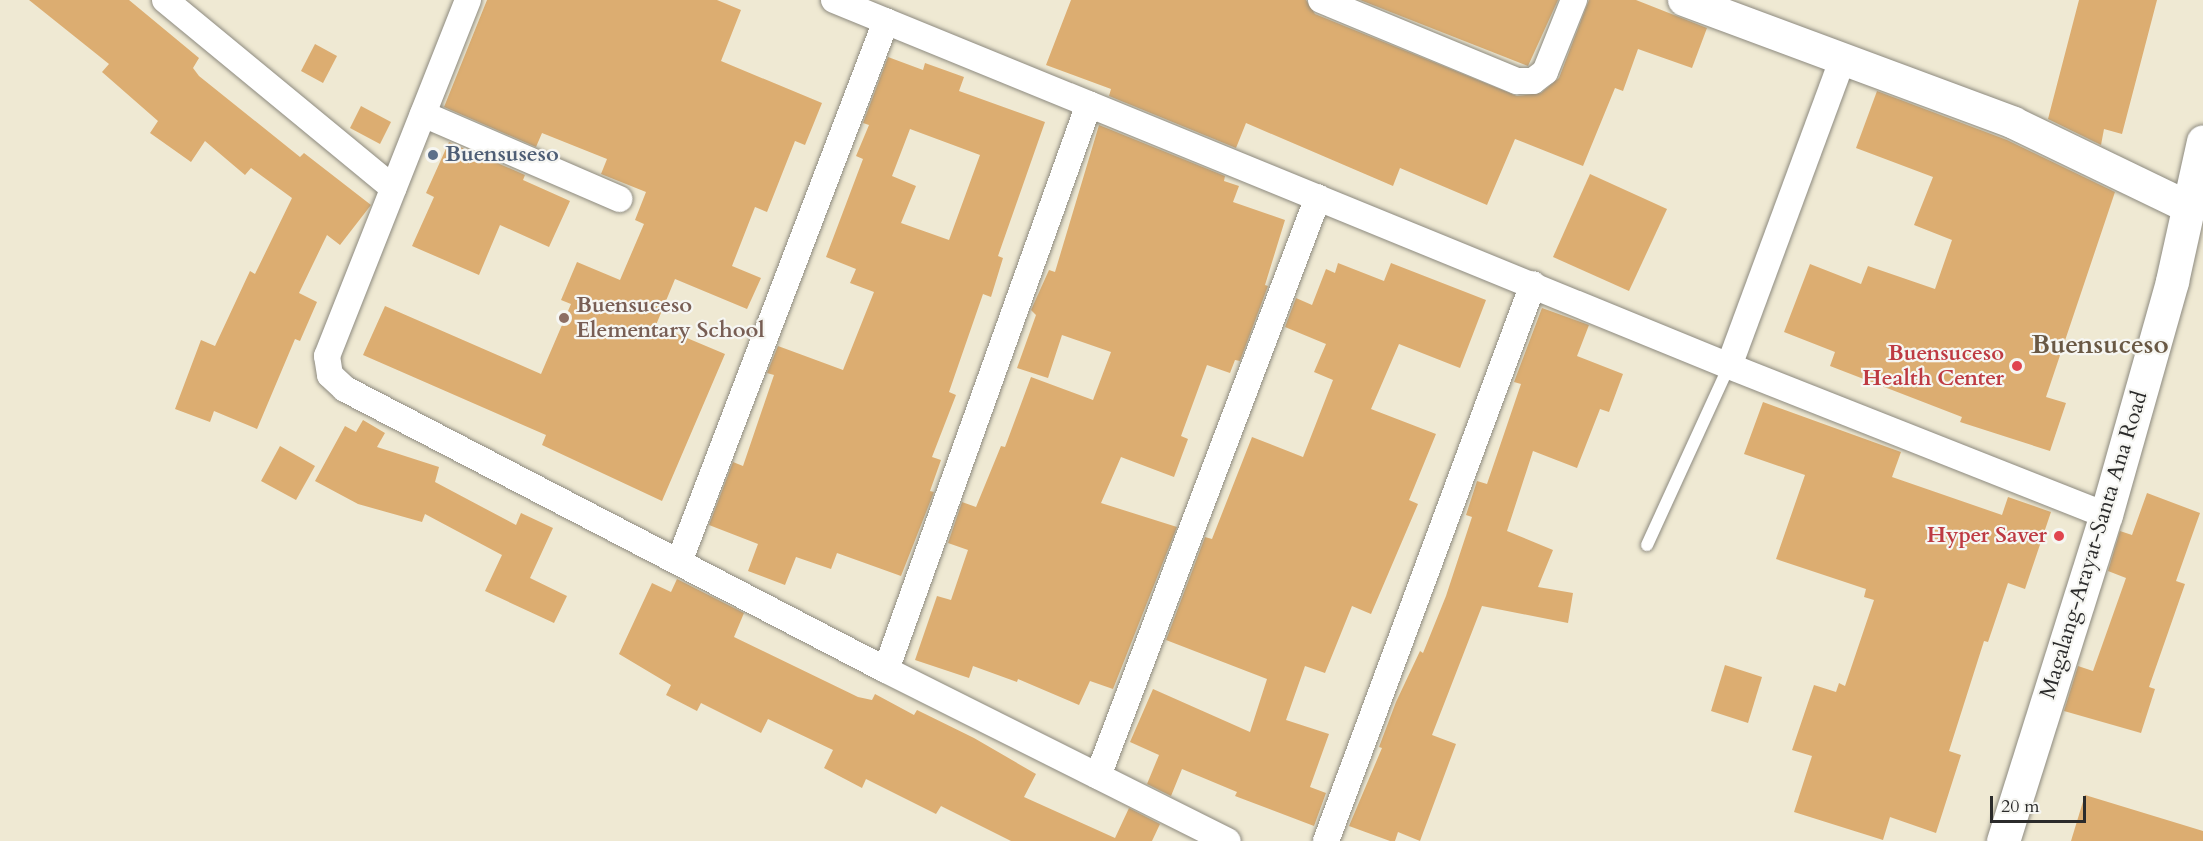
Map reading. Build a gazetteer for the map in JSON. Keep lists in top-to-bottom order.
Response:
{
  "streets": {
    "main road": ["Magalang-Arayat-Santa Ana Road"]
  },
  "districts": ["Buensuceso"],
  "places": [
    "Buensuseso",
    "Buensuceso Elementary School",
    "Buensuceso Health Center",
    "Hyper Saver"
  ],
  "scale_bar": "20 m"
}
